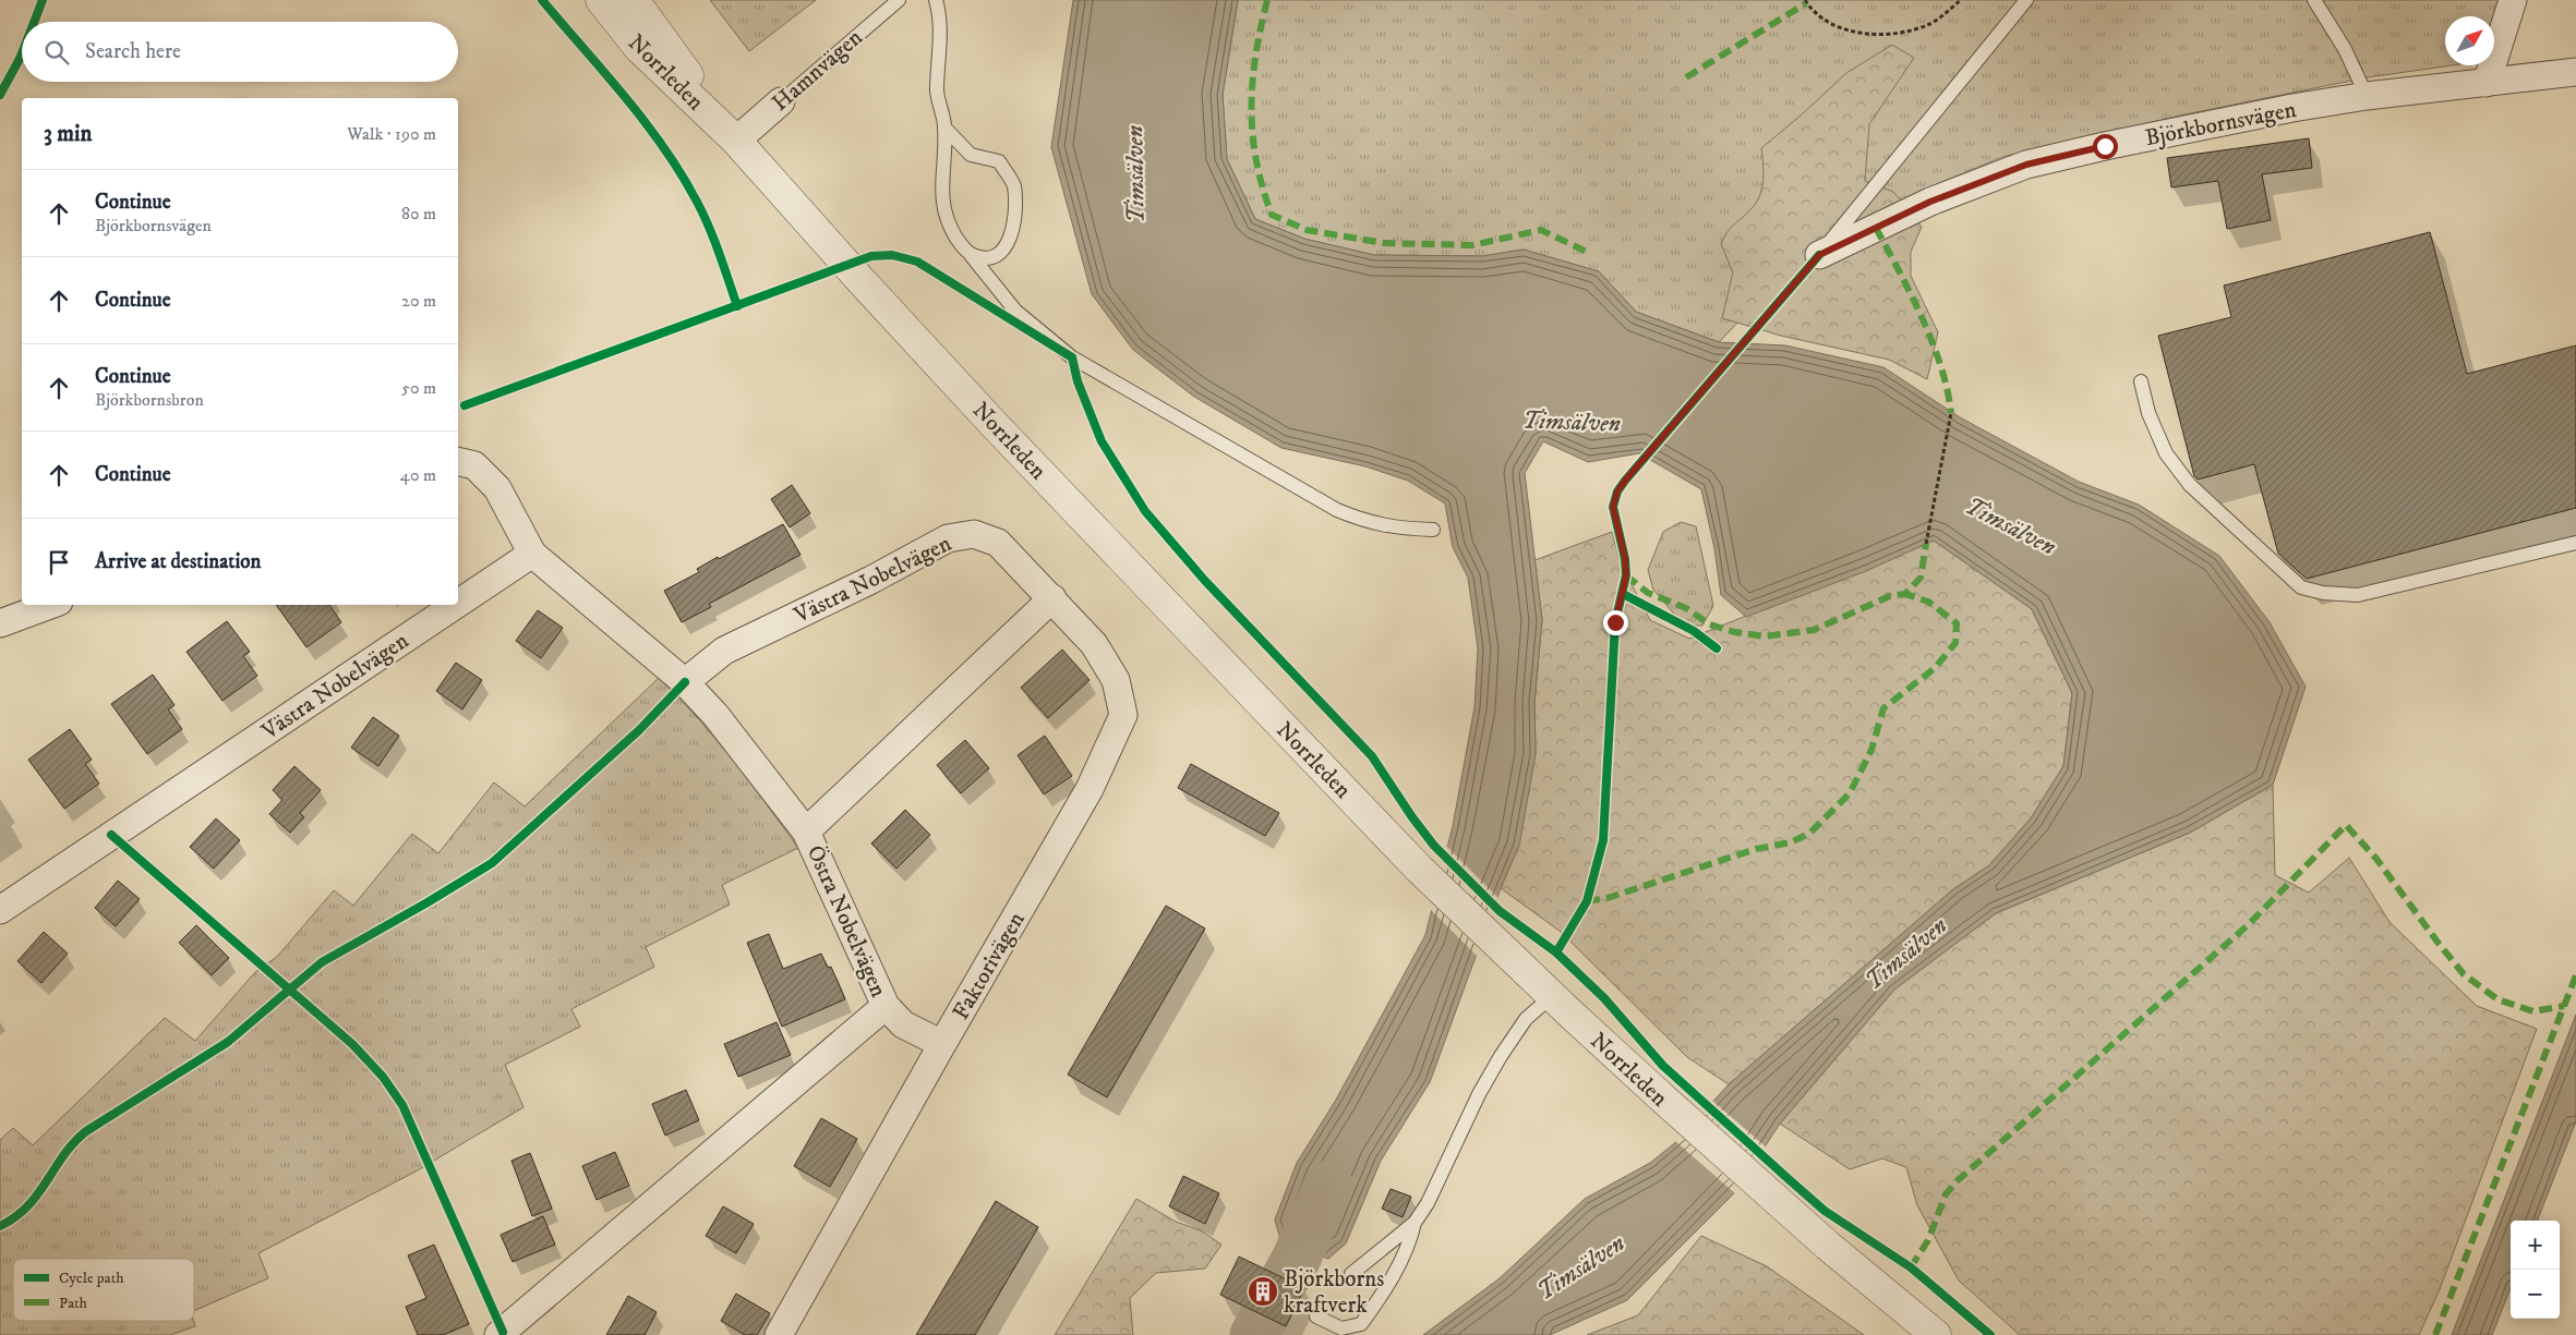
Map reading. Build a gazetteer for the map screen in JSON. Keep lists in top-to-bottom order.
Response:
{
  "streets": {
    "street": [
      "Hamnvägen",
      "Norrleden",
      "Björkbornsvägen",
      "Västra Nobelvägen",
      "Östra Nobelvägen",
      "Faktorivägen"
    ]
  },
  "crossings": [
    ["Hamnvägen", "Norrleden"],
    ["Västra Nobelvägen", "Östra Nobelvägen"],
    ["Västra Nobelvägen", "Faktorivägen"],
    ["Östra Nobelvägen", "Faktorivägen"]
  ],
  "water": ["Timsälven"],
  "places": {
    "building": ["Björkborns kraftverk"]
  },
  "legend": ["Cycle path", "Path"],
  "north": "top right",
  "page": {
    "search": "Search here",
    "heading": ["3 min", "Walk · 190 m"],
    "list": [
      ["Continue", "Björkbornsvägen", "80 m"],
      ["Continue", "20 m"],
      ["Continue", "Björkbornsbron", "50 m"],
      ["Continue", "40 m"],
      "Arrive at destination"
    ],
    "map_buttons": ["+", "−"]
  }
}
